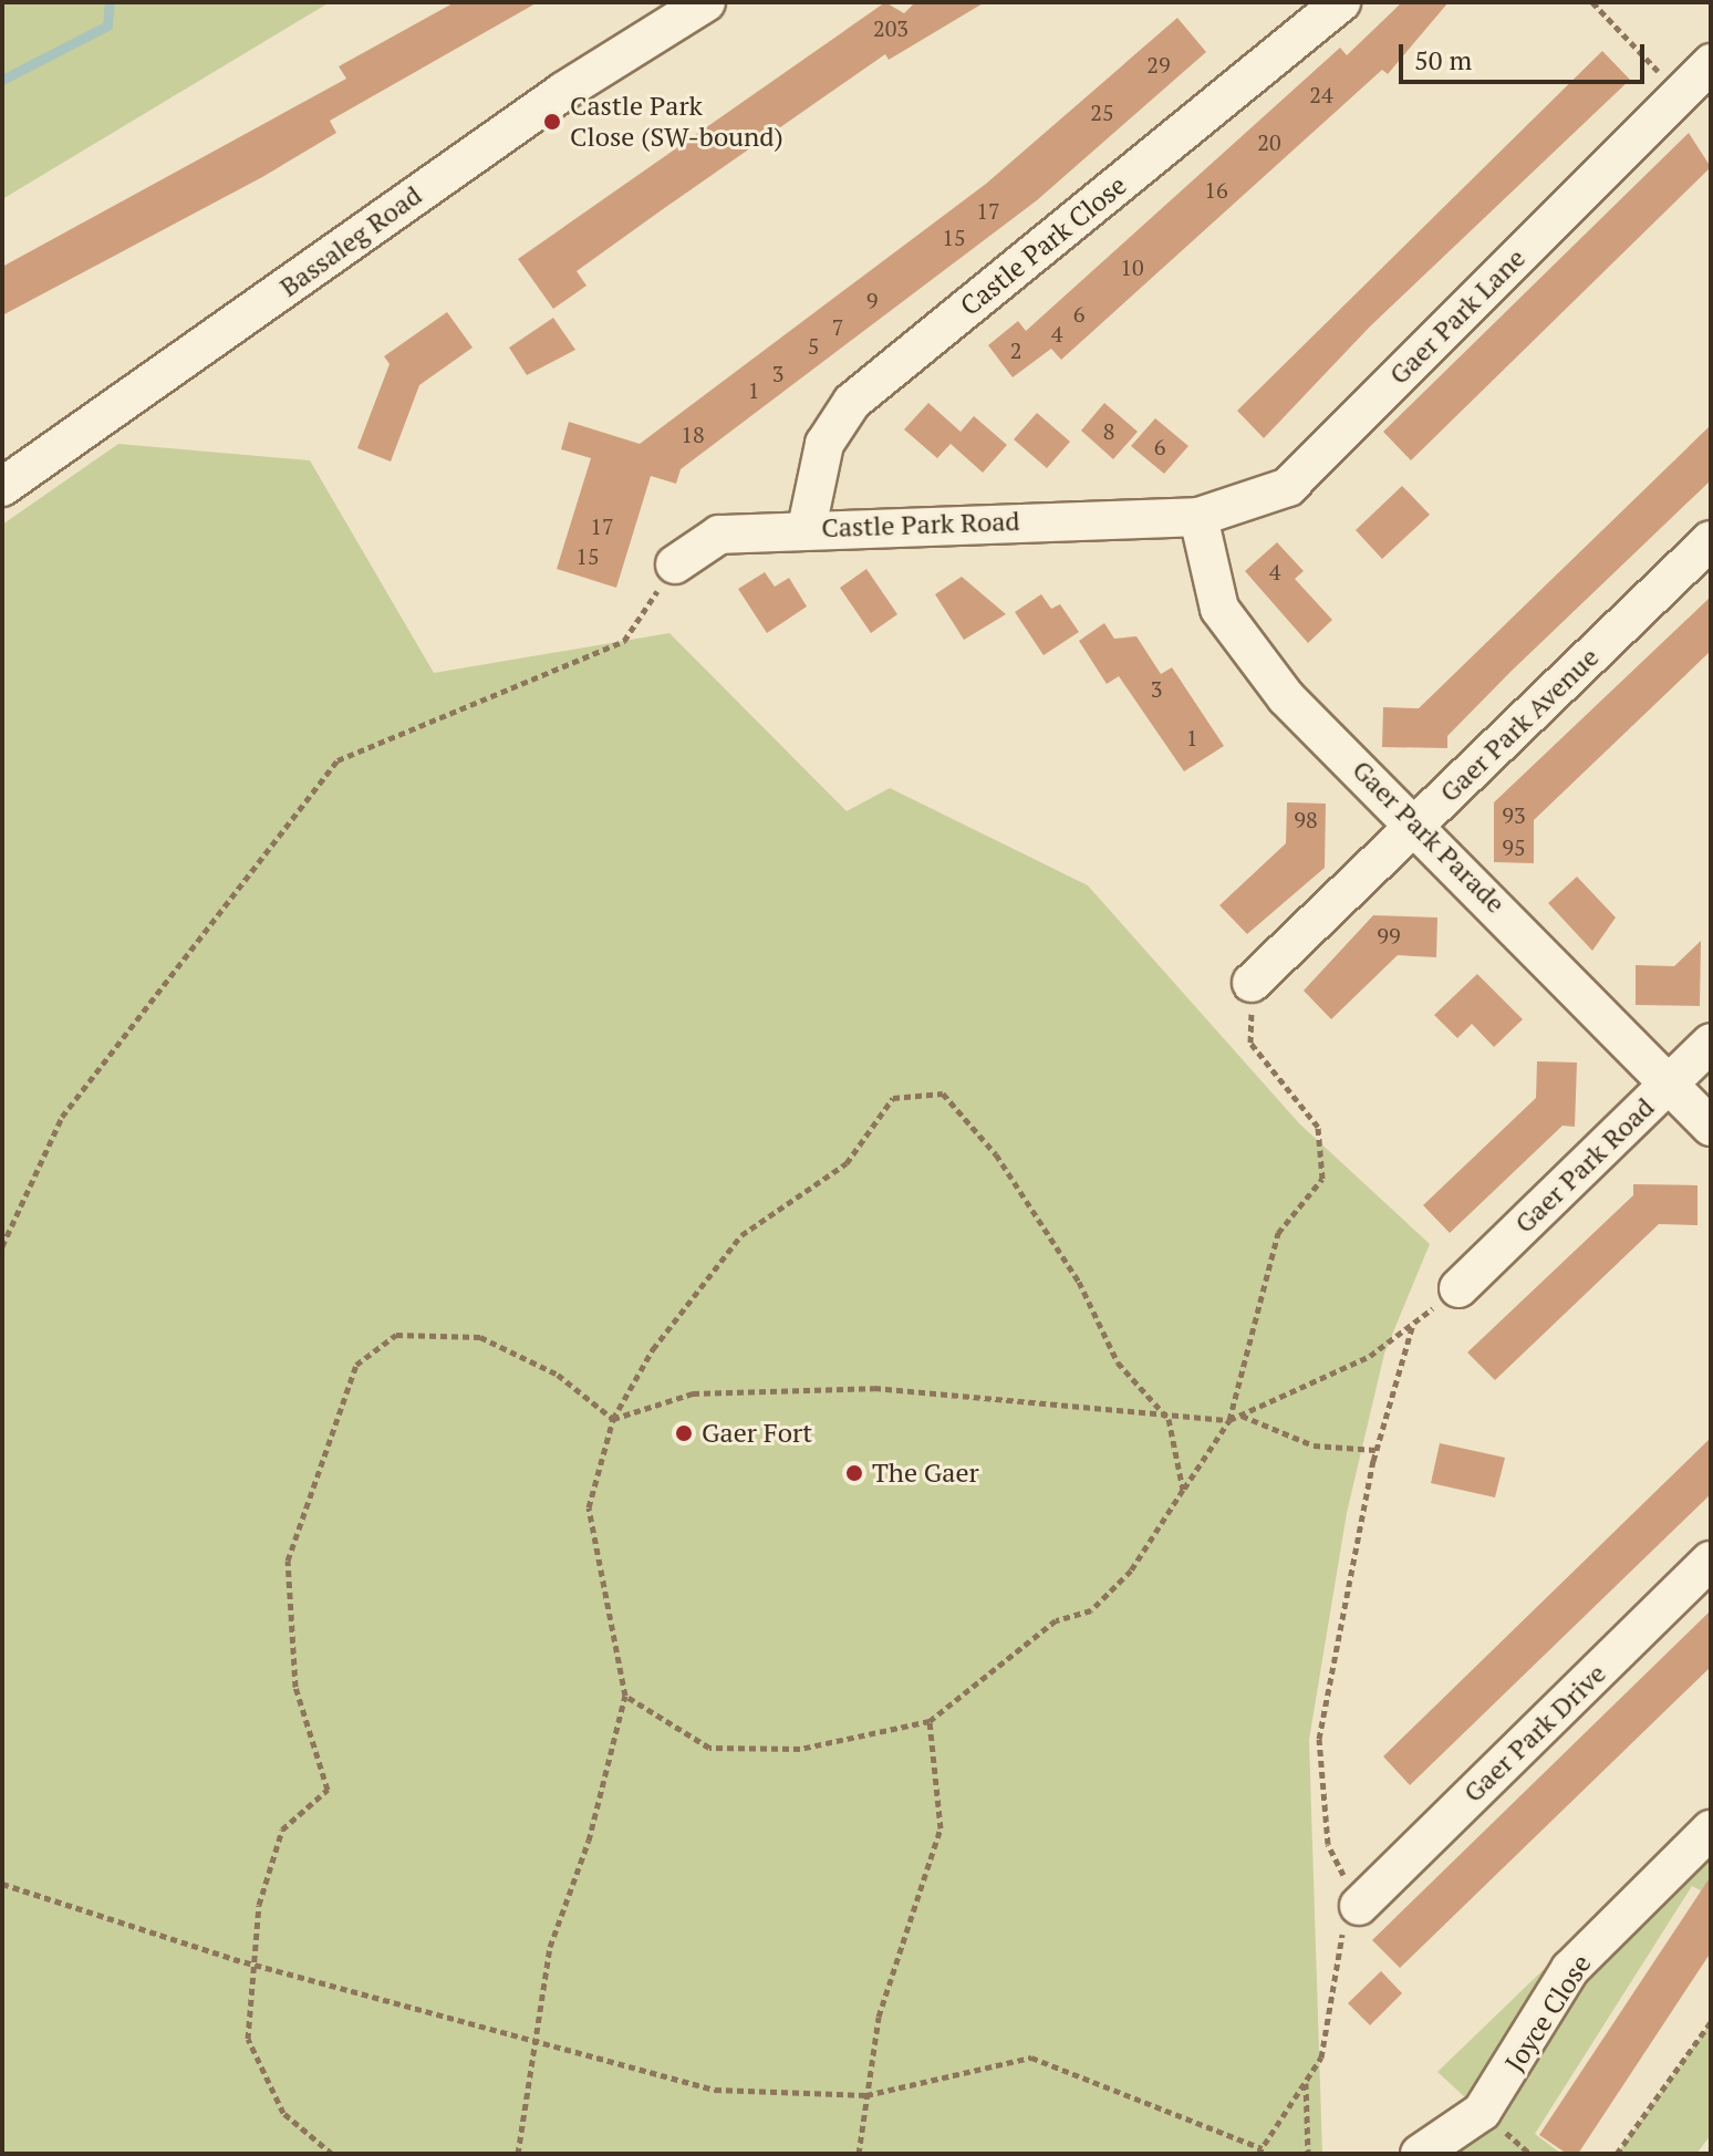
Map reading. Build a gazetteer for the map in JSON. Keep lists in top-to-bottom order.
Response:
{
  "streets": {
    "street": [
      "Bassaleg Road",
      "Castle Park Close",
      "Gaer Park Lane",
      "Castle Park Road",
      "Gaer Park Avenue",
      "Gaer Park Parade",
      "Gaer Park Road",
      "Gaer Park Drive",
      "Joyce Close"
    ]
  },
  "crossings": [
    ["Castle Park Close", "Castle Park Road"],
    ["Gaer Park Lane", "Castle Park Road"],
    ["Gaer Park Lane", "Gaer Park Parade"],
    ["Castle Park Road", "Gaer Park Parade"],
    ["Gaer Park Avenue", "Gaer Park Parade"],
    ["Gaer Park Parade", "Gaer Park Road"]
  ],
  "places": ["Castle Park Close (SW-bound)", "Gaer Fort", "The Gaer"],
  "house_numbers": [
    "203",
    "29",
    "24",
    "25",
    "20",
    "16",
    "17",
    "15",
    "10",
    "9",
    "6",
    "7",
    "4",
    "5",
    "2",
    "3",
    "1",
    "8",
    "18",
    "6",
    "17",
    "15",
    "4",
    "3",
    "1",
    "93",
    "98",
    "95",
    "99"
  ],
  "scale_bar": "50 m"
}
